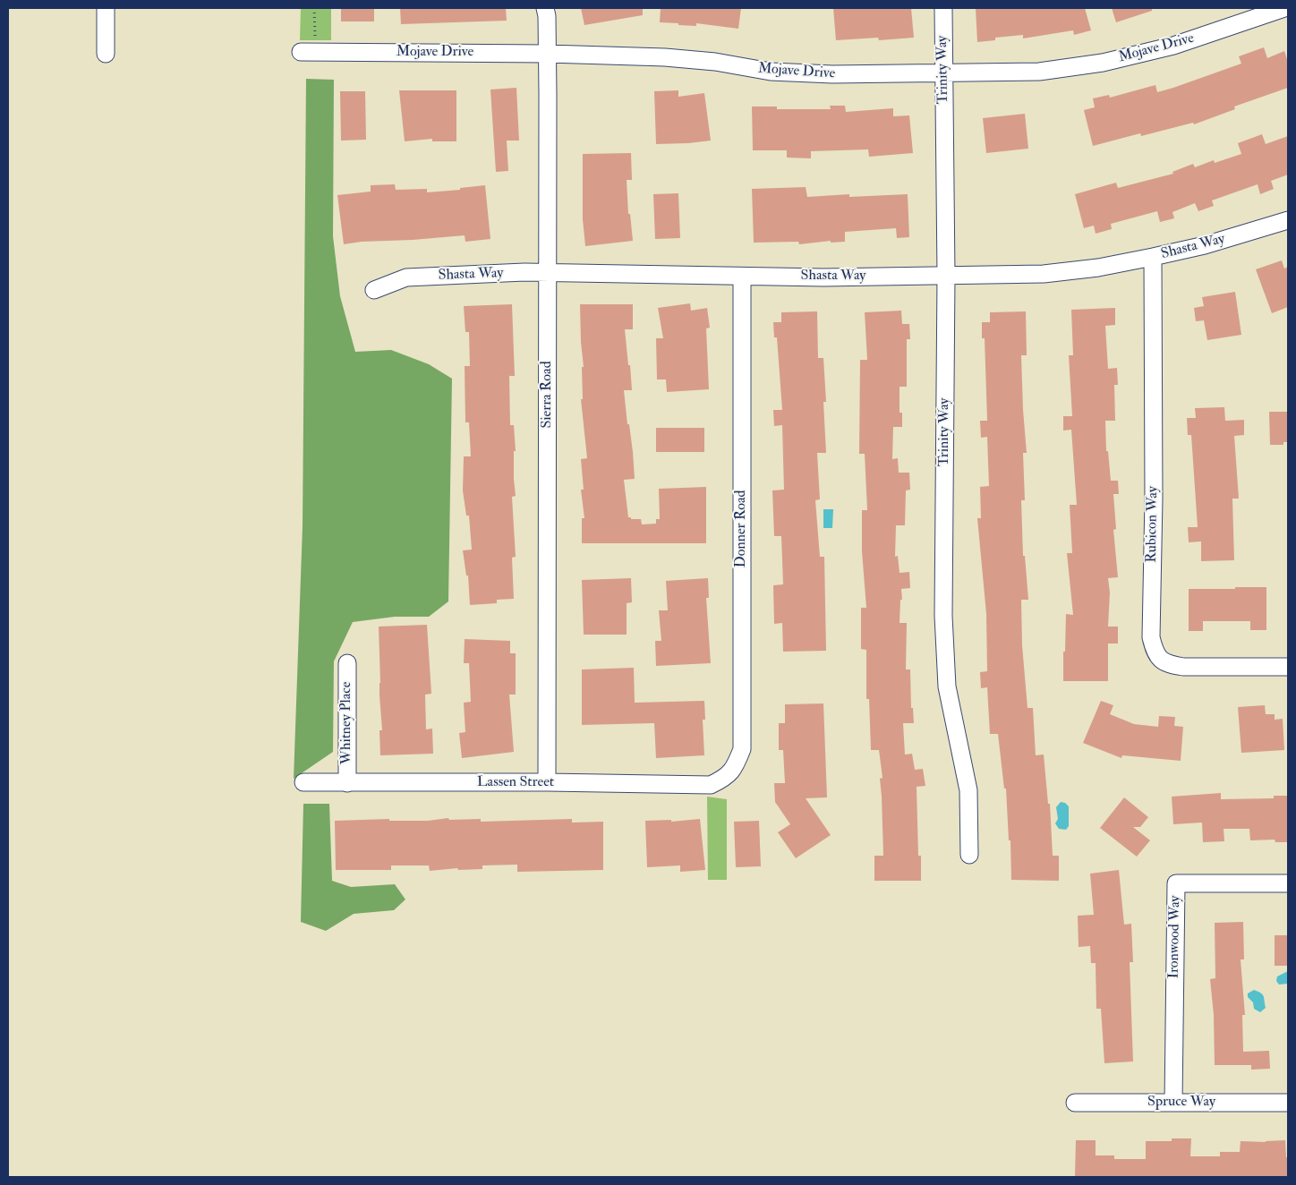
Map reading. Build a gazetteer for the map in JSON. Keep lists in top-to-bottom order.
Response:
{
  "streets": {
    "street": [
      "Mojave Drive",
      "Trinity Way",
      "Shasta Way",
      "Sierra Road",
      "Rubicon Way",
      "Donner Road",
      "Whitney Place",
      "Lassen Street",
      "Ironwood Way",
      "Spruce Way"
    ]
  },
  "crossings": [
    ["Mojave Drive", "Trinity Way"],
    ["Mojave Drive", "Sierra Road"],
    ["Trinity Way", "Shasta Way"],
    ["Shasta Way", "Sierra Road"],
    ["Shasta Way", "Rubicon Way"],
    ["Shasta Way", "Donner Road"],
    ["Sierra Road", "Lassen Street"],
    ["Donner Road", "Lassen Street"],
    ["Whitney Place", "Lassen Street"],
    ["Ironwood Way", "Spruce Way"]
  ]
}
